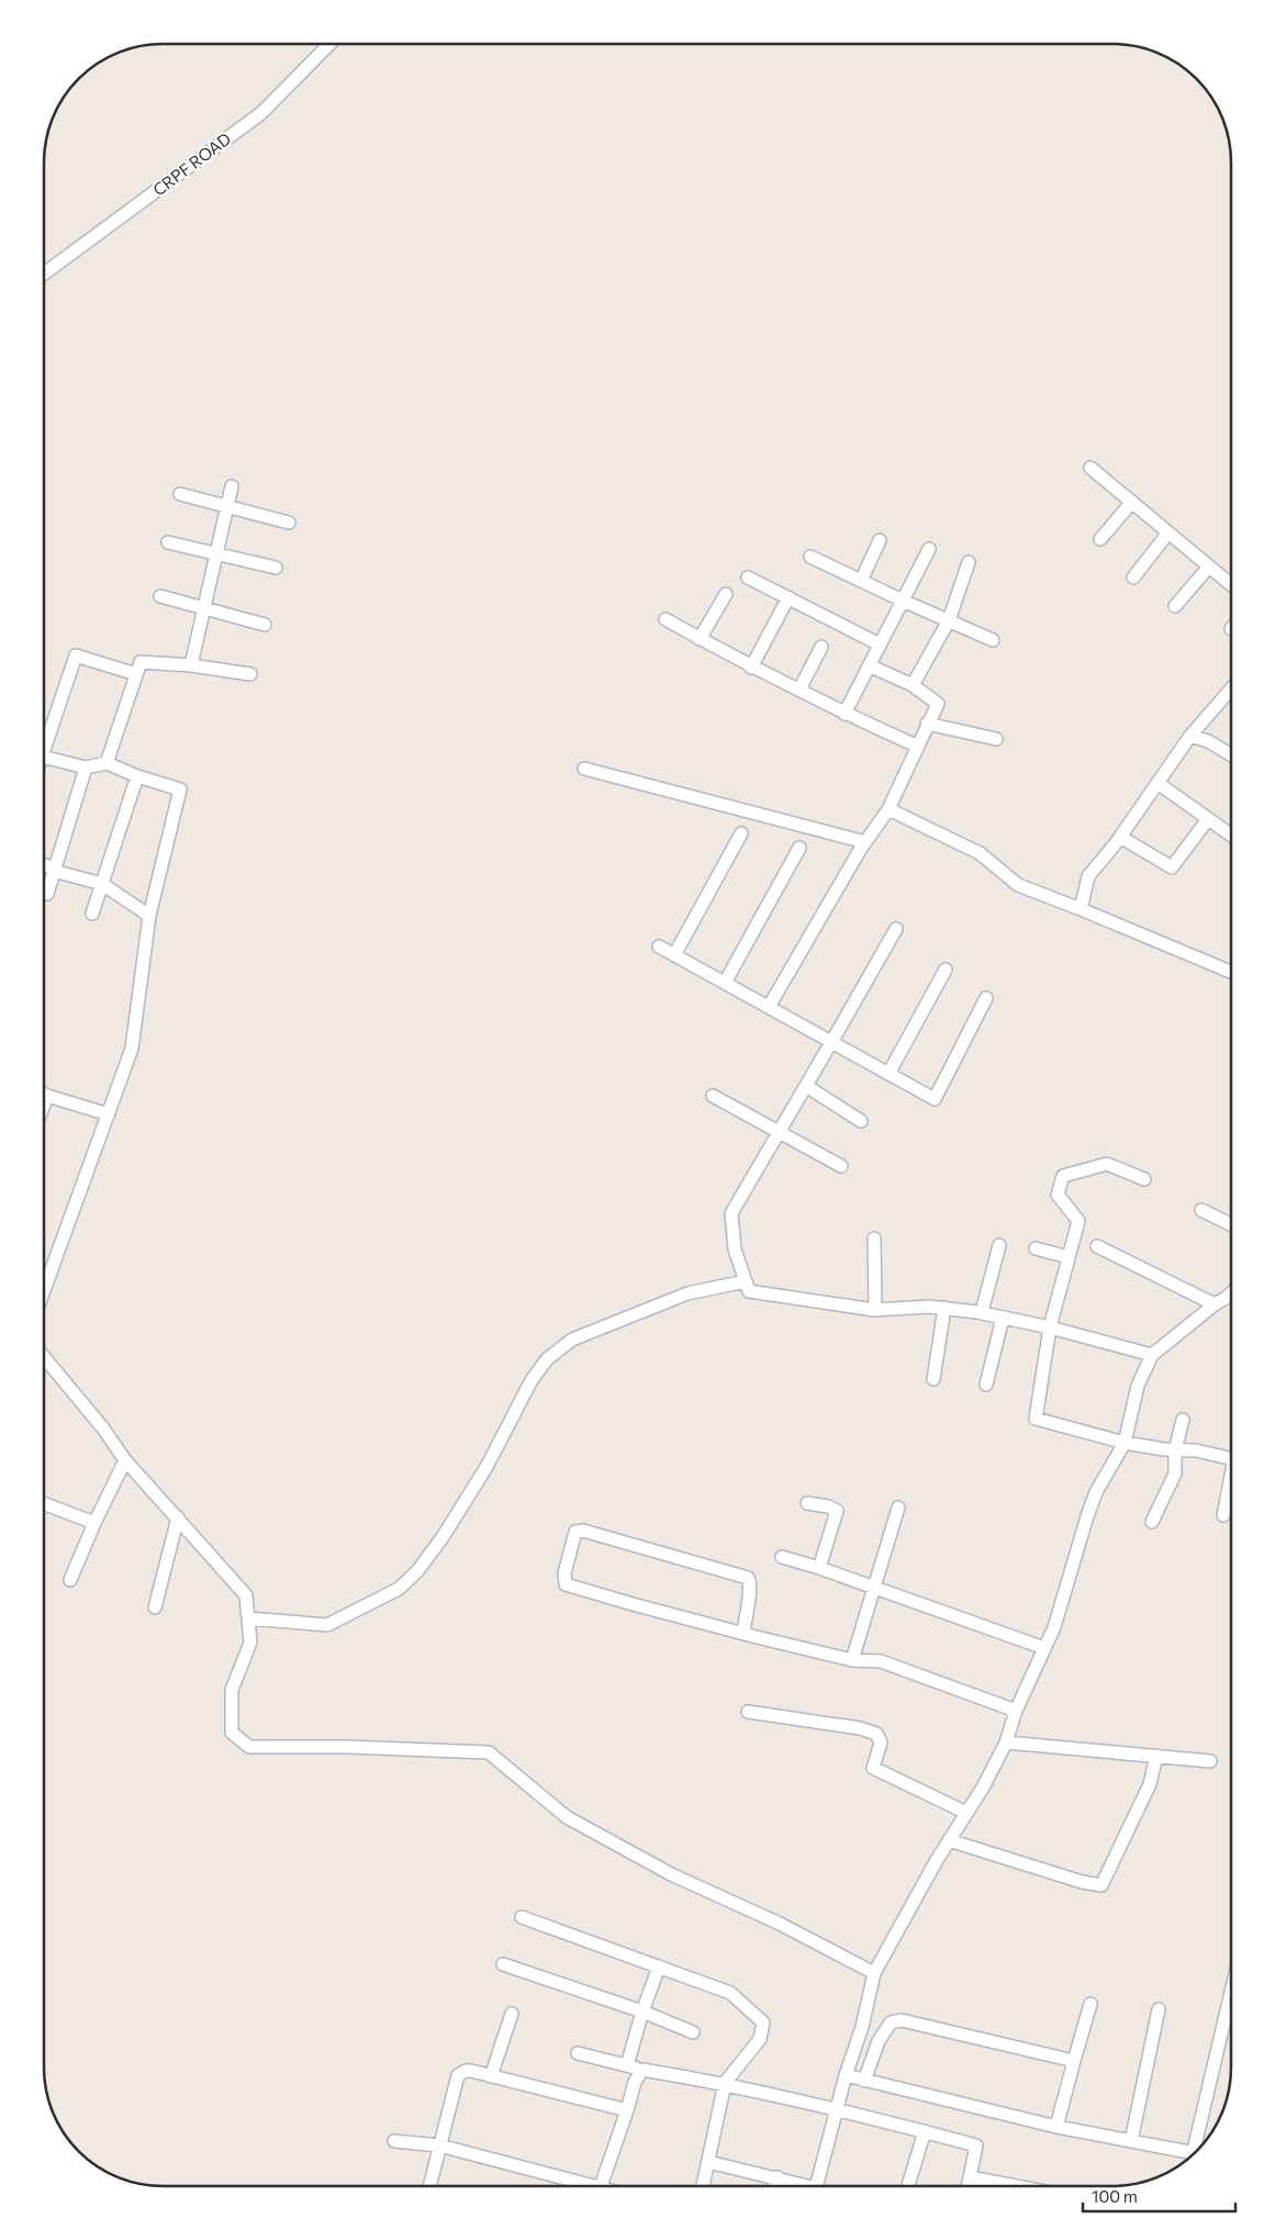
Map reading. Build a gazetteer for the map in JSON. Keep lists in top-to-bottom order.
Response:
{
  "streets": {
    "street": ["CRPF ROAD"]
  },
  "scale_bar": "100 m"
}
